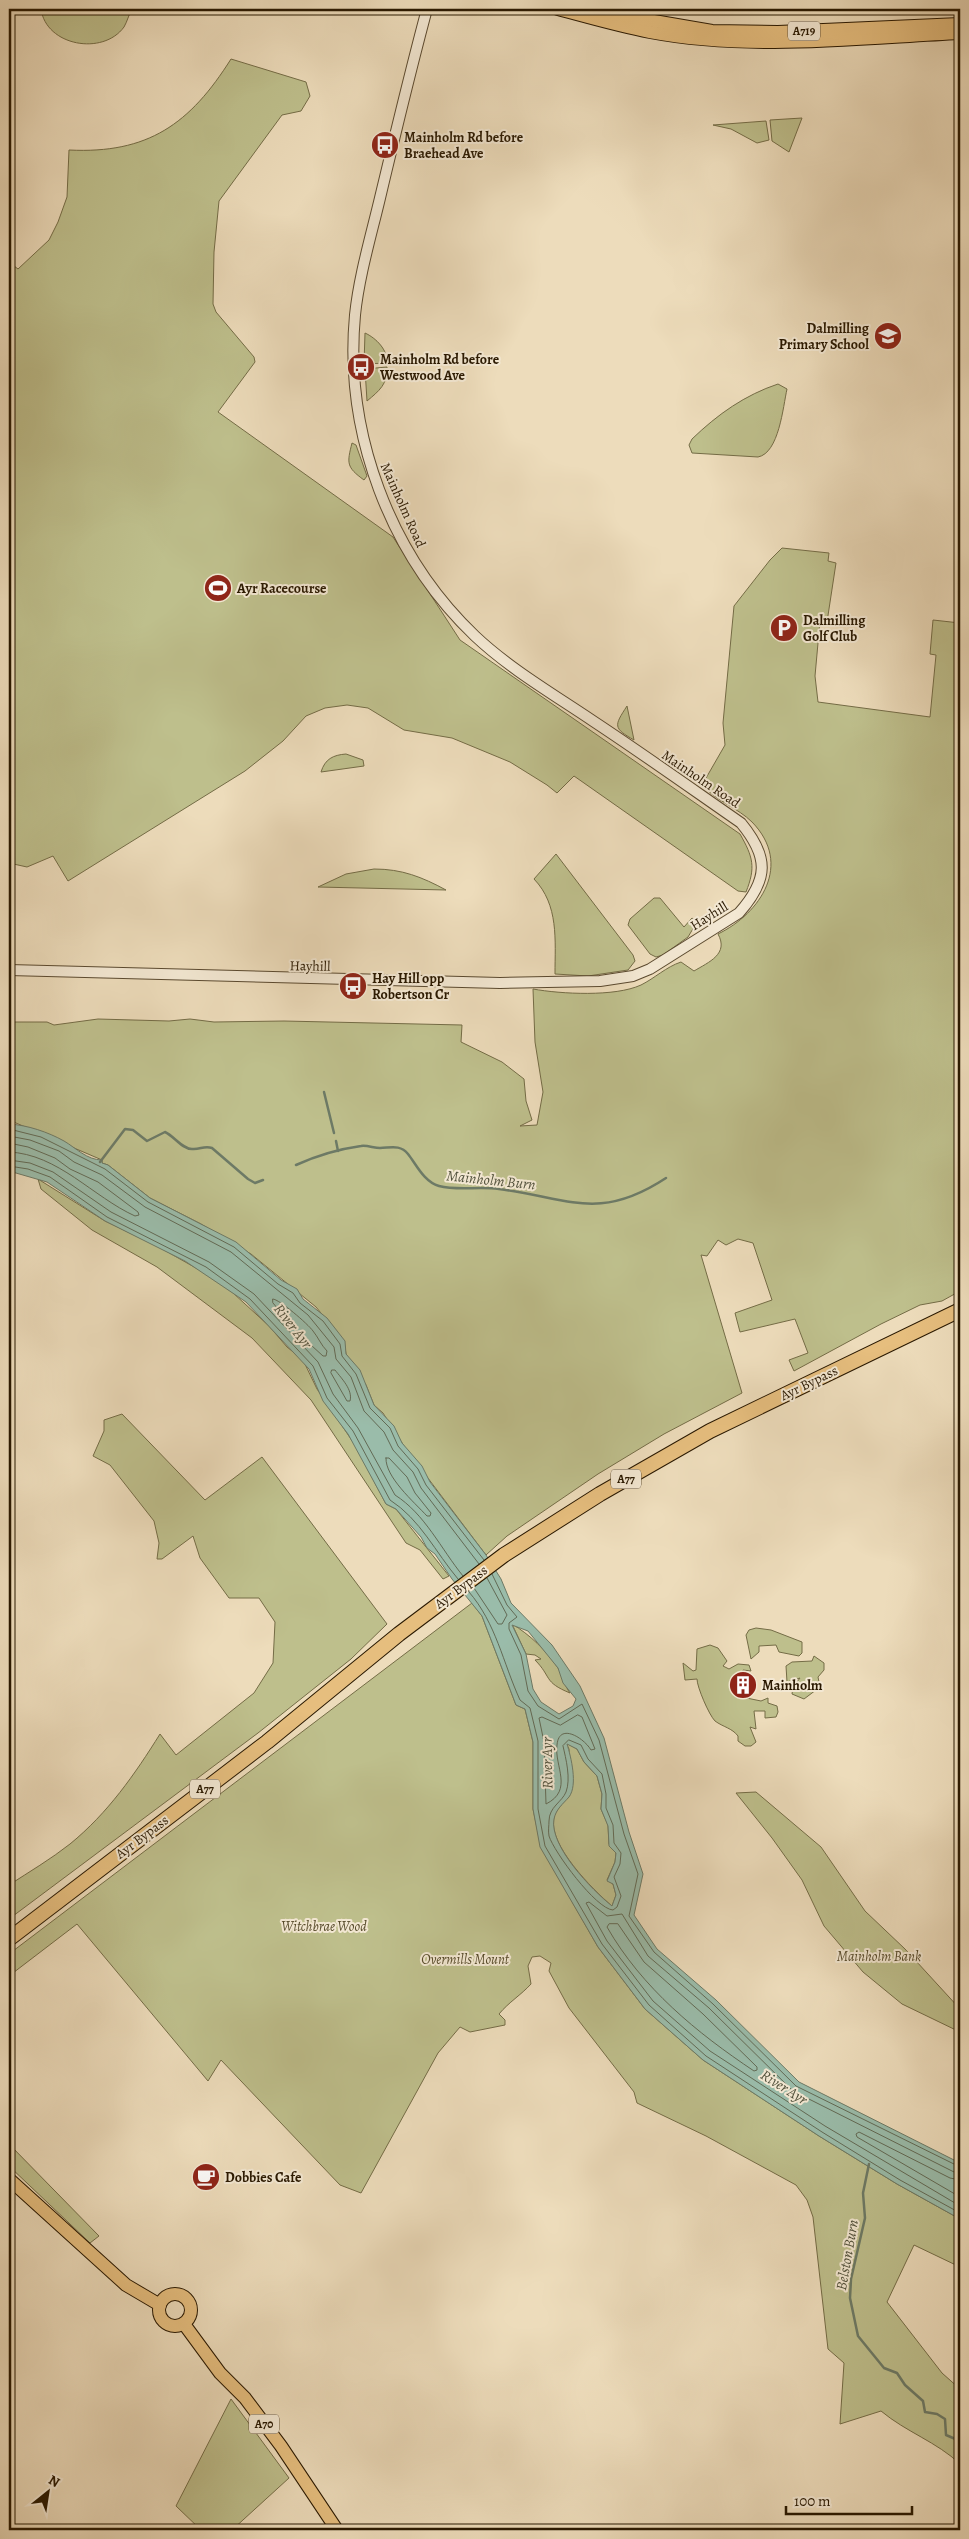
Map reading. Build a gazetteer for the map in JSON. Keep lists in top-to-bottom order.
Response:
{
  "streets": {
    "highway": ["Ayr Bypass", "A77"],
    "main road": ["A719", "A70"],
    "street": ["Mainholm Road", "Hayhill"]
  },
  "crossings": [
    ["Mainholm Road", "Hayhill"]
  ],
  "water": ["Mainholm Burn", "River Ayr", "Belston Burn"],
  "parks": ["Witchbrae Wood", "Mainholm Bank", "Overmills Mount"],
  "places": {
    "bus stop": ["Mainholm Rd before Braehead Ave", "Mainholm Rd before Westwood Ave", "Hay Hill opp Robertson Cr"],
    "school or university": ["Dalmilling Primary School"],
    "sports": ["Ayr Racecourse"],
    "parking": ["Dalmilling Golf Club"],
    "building": ["Mainholm"],
    "cafe": ["Dobbies Cafe"]
  },
  "scale_bar": "100 m",
  "north": "top right"
}
